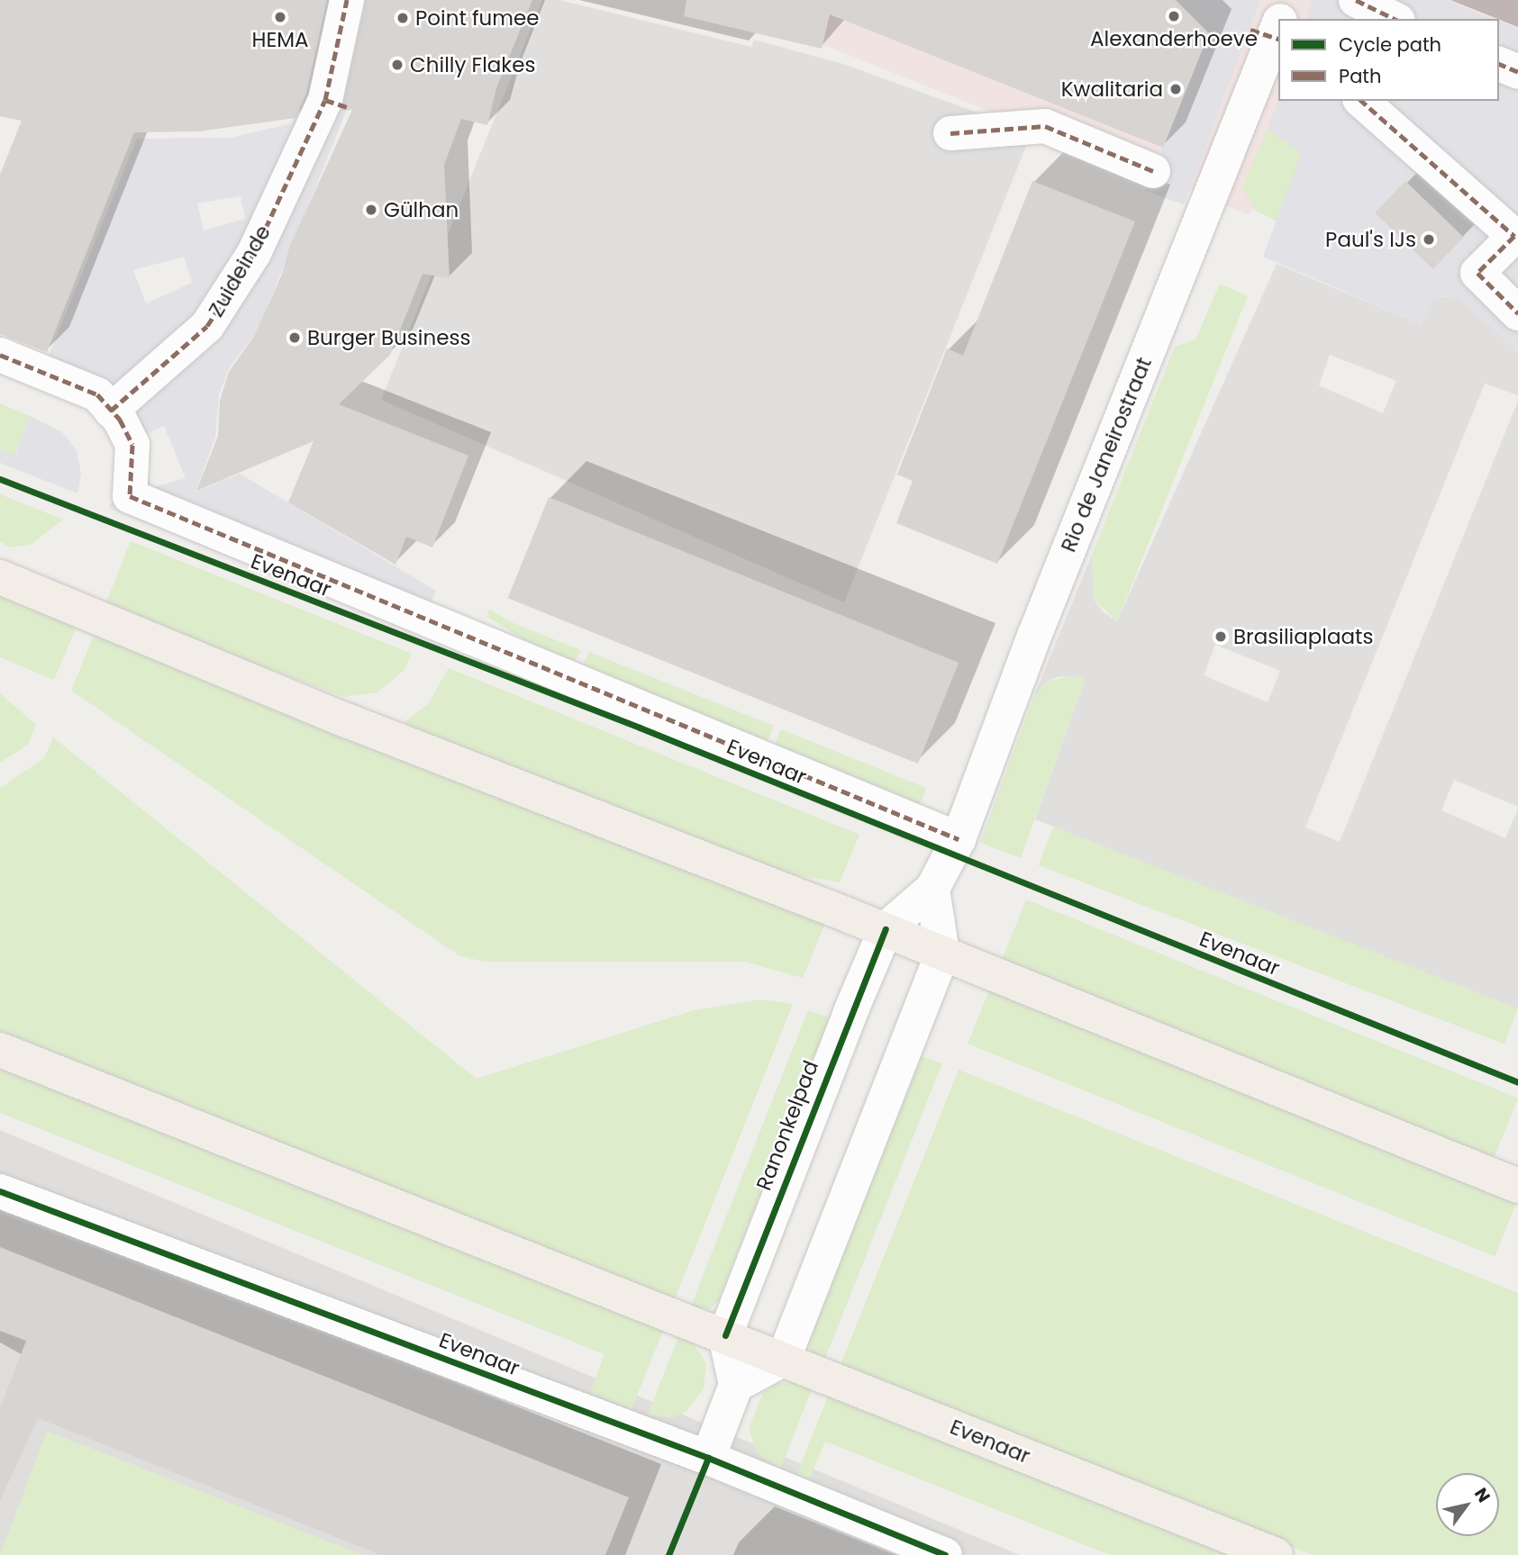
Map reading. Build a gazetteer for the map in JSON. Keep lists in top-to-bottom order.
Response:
{
  "streets": {
    "main road": ["Evenaar"],
    "street": ["Zuideinde", "Rio de Janeirostraat", "Ranonkelpad"]
  },
  "crossings": [
    ["Rio de Janeirostraat", "Ranonkelpad"],
    ["Evenaar", "Ranonkelpad"]
  ],
  "places": [
    "Alexanderhoeve",
    "HEMA",
    "Point fumee",
    "Chilly Flakes",
    "Kwalitaria",
    "Gülhan",
    "Paul's IJs",
    "Burger Business",
    "Brasiliaplaats"
  ],
  "legend": ["Cycle path", "Path"],
  "north": "top right"
}
